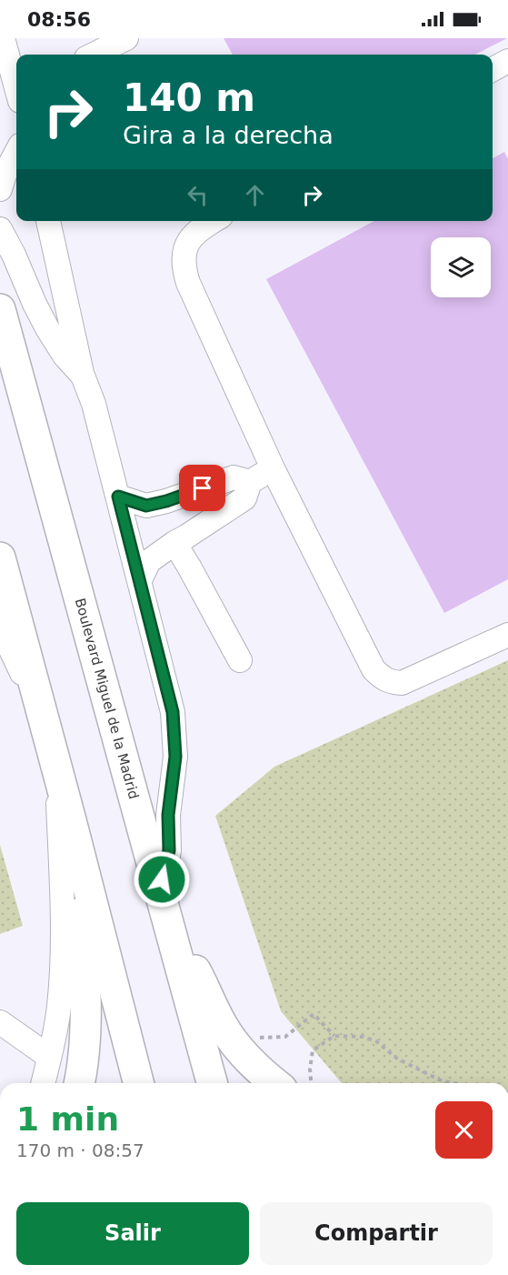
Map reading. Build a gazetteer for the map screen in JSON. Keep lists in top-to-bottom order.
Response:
{
  "streets": {
    "highway": ["Boulevard Miguel de la Madrid"]
  },
  "page": {
    "status": "08:56",
    "turn": ["140 m", "Gira a la derecha"],
    "heading": ["1 min", "170 m · 08:57"],
    "buttons": ["Salir", "Compartir"]
  }
}
